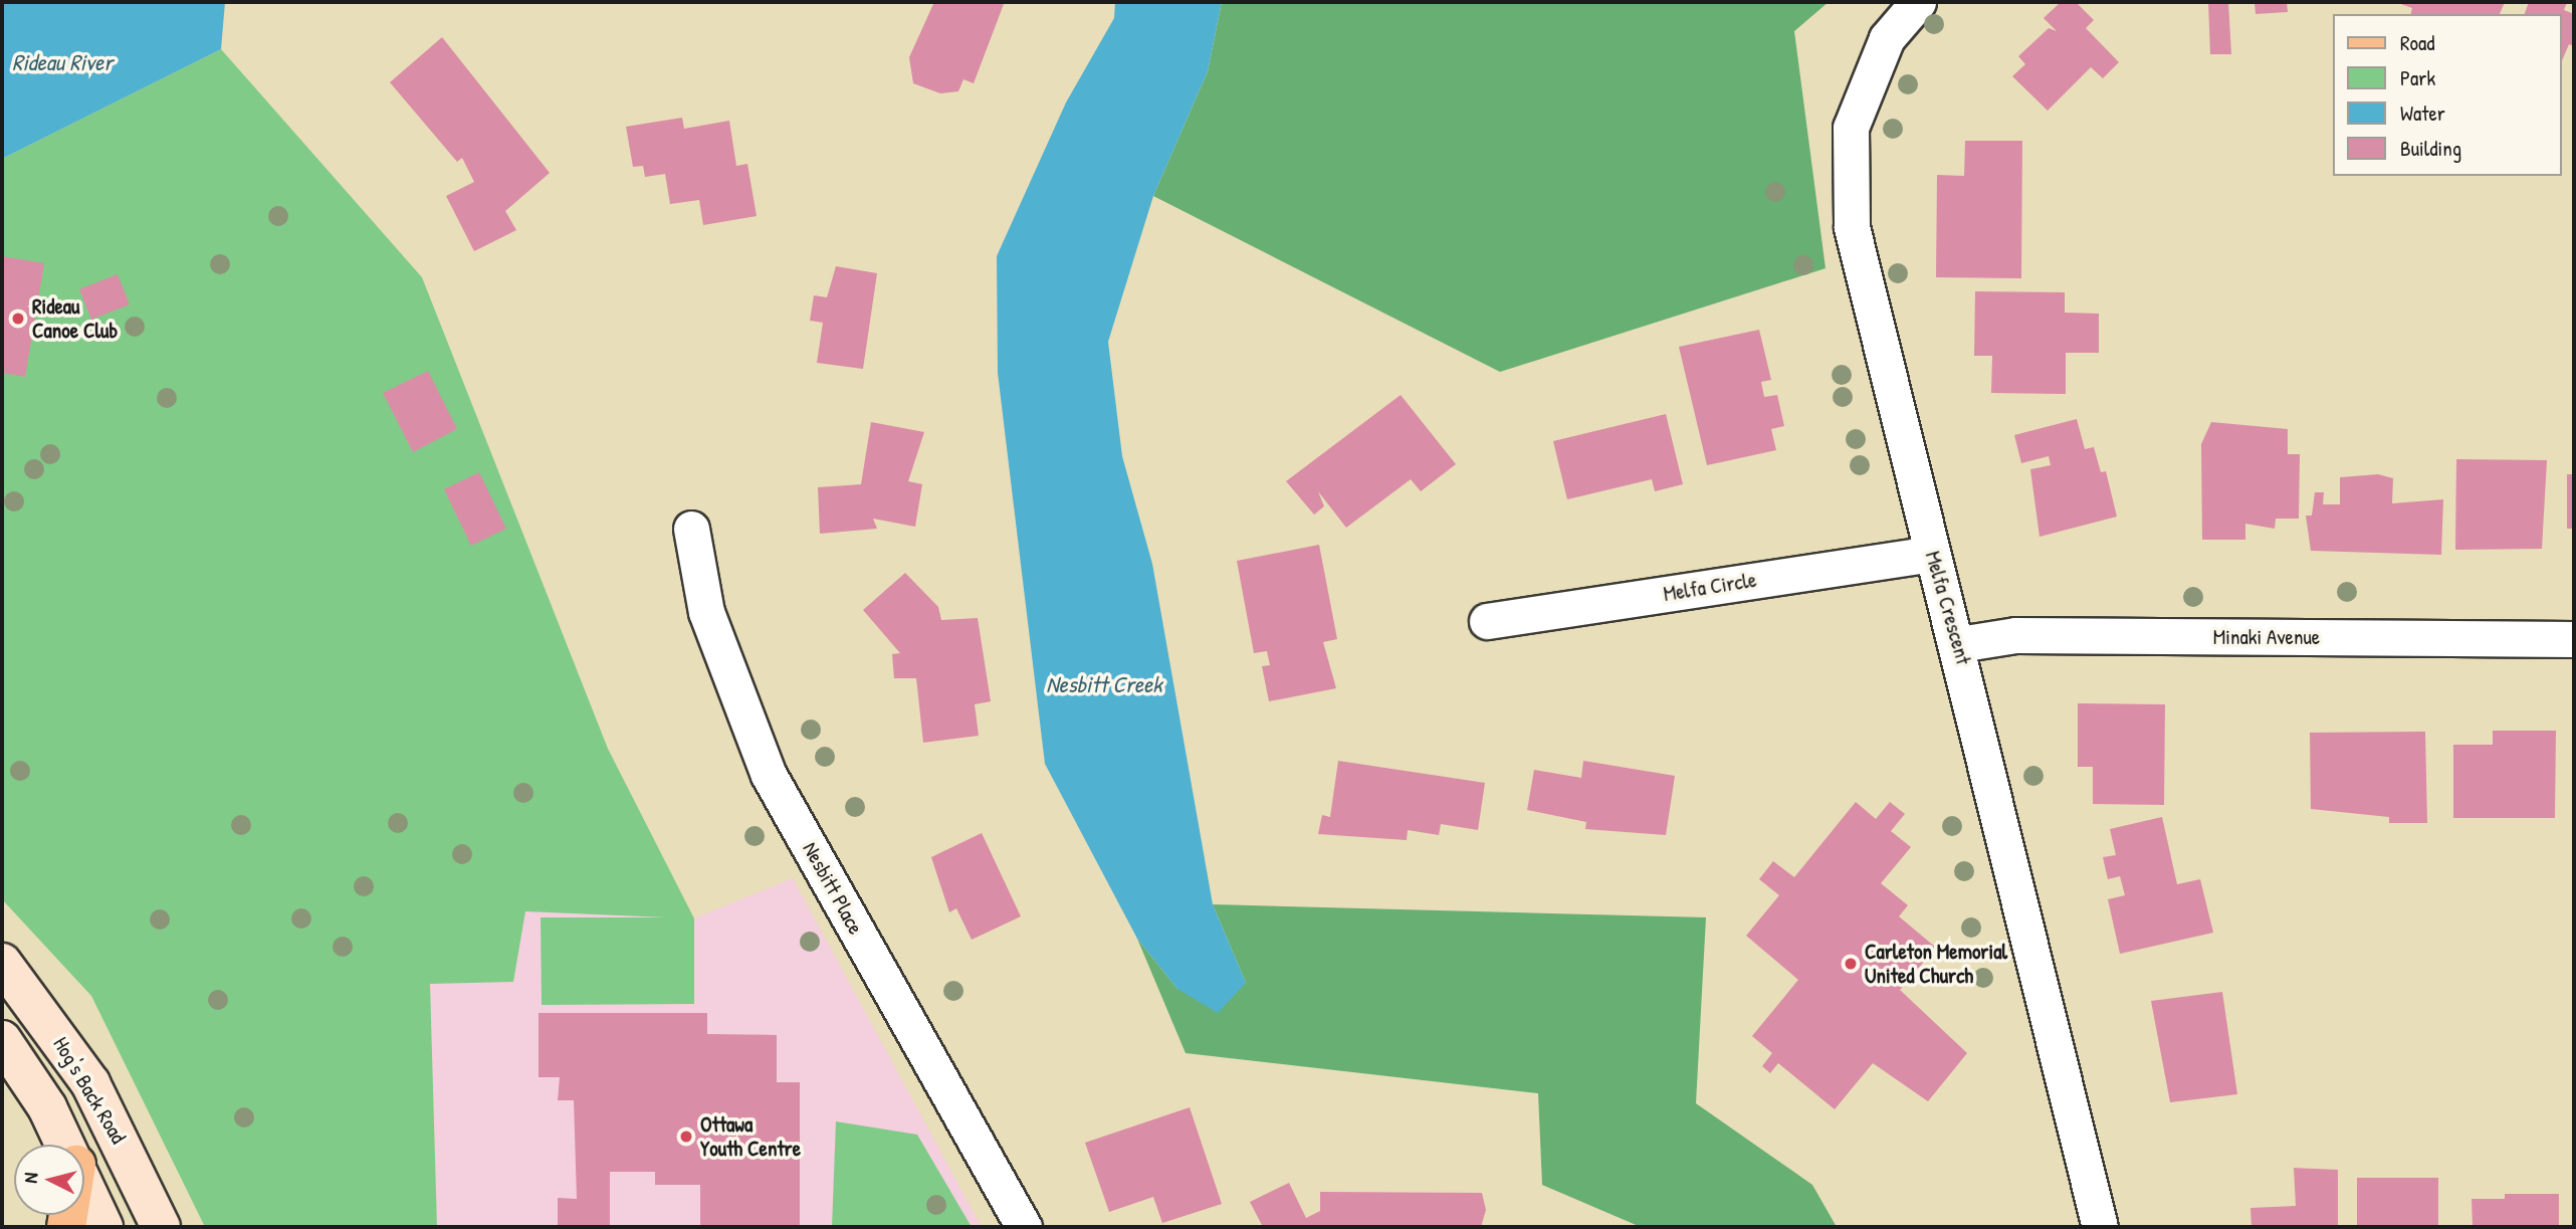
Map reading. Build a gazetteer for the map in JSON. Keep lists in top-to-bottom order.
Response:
{
  "streets": {
    "main road": ["Hog's Back Road"],
    "street": [
      "Melfa Circle",
      "Melfa Crescent",
      "Minaki Avenue",
      "Nesbitt Place"
    ]
  },
  "crossings": [
    ["Melfa Circle", "Melfa Crescent"],
    ["Melfa Crescent", "Minaki Avenue"]
  ],
  "water": ["Rideau River", "Nesbitt Creek"],
  "places": ["Rideau Canoe Club", "Carleton Memorial United Church", "Ottawa Youth Centre"],
  "legend": [
    "Road",
    "Park",
    "Water",
    "Building"
  ],
  "north": "left"
}
